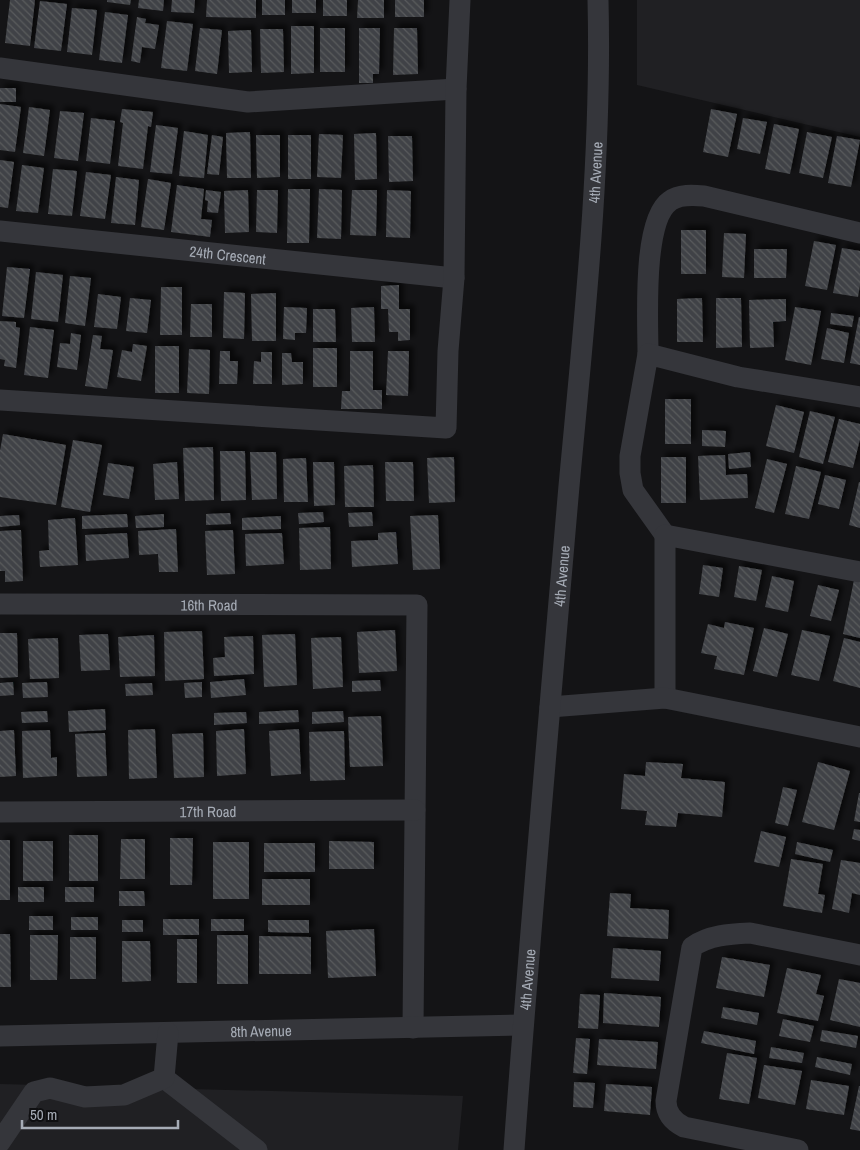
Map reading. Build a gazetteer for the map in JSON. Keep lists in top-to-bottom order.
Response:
{
  "streets": {
    "street": [
      "4th Avenue",
      "24th Crescent",
      "16th Road",
      "17th Road",
      "8th Avenue"
    ]
  },
  "crossings": [
    ["4th Avenue", "8th Avenue"],
    ["16th Road", "17th Road"]
  ],
  "scale_bar": "50 m"
}
